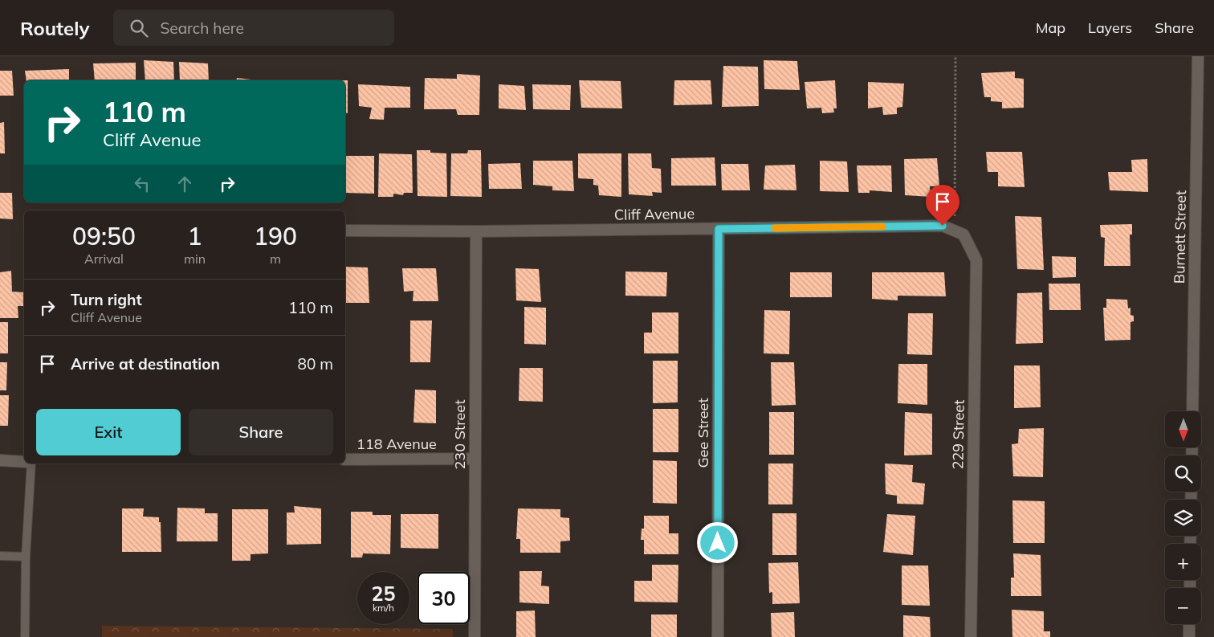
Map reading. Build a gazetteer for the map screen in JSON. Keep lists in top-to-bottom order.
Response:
{
  "streets": {
    "street": [
      "Cliff Avenue",
      "Burnett Street",
      "Gee Street",
      "230 Street",
      "229 Street",
      "118 Avenue"
    ]
  },
  "crossings": [
    ["Cliff Avenue", "Gee Street"],
    ["Cliff Avenue", "230 Street"],
    ["Cliff Avenue", "229 Street"],
    ["230 Street", "118 Avenue"]
  ],
  "north": "bottom",
  "page": {
    "header": "Routely",
    "search": "Search here",
    "nav": ["Map", "Layers", "Share"],
    "turn": ["110 m", "Cliff Avenue"],
    "eta": [
      "09:50",
      "Arrival",
      "1",
      "min",
      "190",
      "m"
    ],
    "list": [
      {
        "name": "Turn right",
        "note": "Cliff Avenue",
        "value": "110 m"
      },
      {
        "name": "Arrive at destination",
        "value": "80 m"
      }
    ],
    "buttons": ["Exit", "Share"],
    "map_buttons": ["+", "−"],
    "speed": "25 km/h",
    "limit": "30"
  }
}
